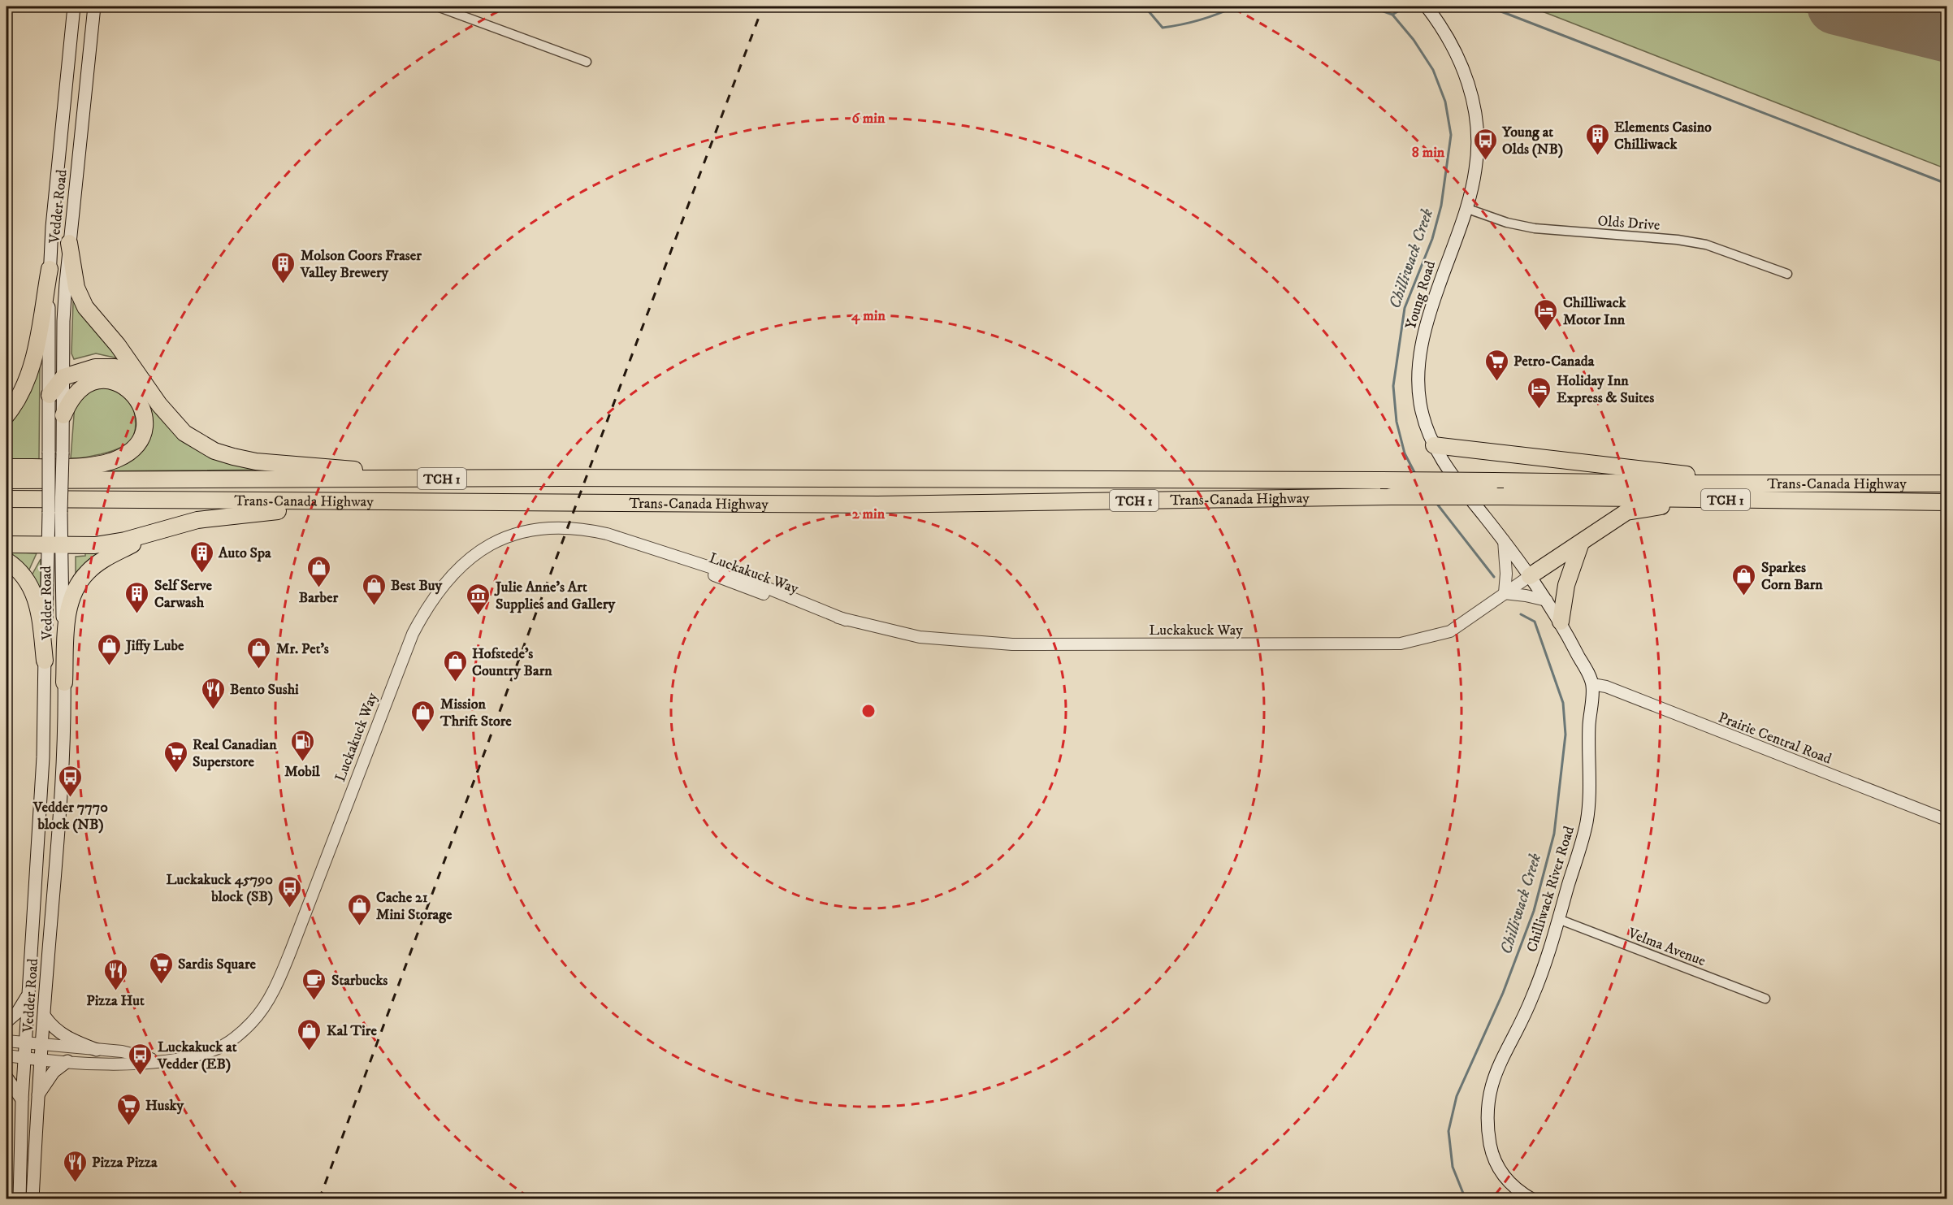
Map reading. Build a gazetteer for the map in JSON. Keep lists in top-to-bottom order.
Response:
{
  "streets": {
    "highway": ["TCH 1", "Trans-Canada Highway"],
    "main road": ["Vedder Road", "Young Road", "Chilliwack River Road"],
    "street": [
      "Olds Drive",
      "Luckakuck Way",
      "Prairie Central Road",
      "Velma Avenue"
    ]
  },
  "crossings": [
    ["Vedder Road", "Luckakuck Way"],
    ["Olds Drive", "Young Road"],
    ["Young Road", "Luckakuck Way"],
    ["Prairie Central Road", "Chilliwack River Road"],
    ["Chilliwack River Road", "Velma Avenue"]
  ],
  "water": ["Chilliwack Creek"],
  "places": {
    "building": [
      "Elements Casino Chilliwack",
      "Molson Coors Fraser Valley Brewery",
      "Auto Spa",
      "Self Serve Carwash"
    ],
    "bus stop": [
      "Young at Olds (NB)",
      "Vedder 7770 block (NB)",
      "Luckakuck 45790 block (SB)",
      "Luckakuck at Vedder (EB)"
    ],
    "hotel": ["Chilliwack Motor Inn", "Holiday Inn Express & Suites"],
    "supermarket": [
      "Petro-Canada",
      "Real Canadian Superstore",
      "Sardis Square",
      "Husky"
    ],
    "shop": [
      "Barber",
      "Sparkes Corn Barn",
      "Best Buy",
      "Jiffy Lube",
      "Mr. Pet's",
      "Hofstede's Country Barn",
      "Mission Thrift Store",
      "Cache 21 Mini Storage",
      "Kal Tire"
    ],
    "museum": ["Julie Anne's Art Supplies and Gallery"],
    "restaurant": ["Bento Sushi", "Pizza Hut", "Pizza Pizza"],
    "fuel station": ["Mobil"],
    "cafe": ["Starbucks"]
  },
  "rings": [
    "6 min",
    "8 min",
    "4 min",
    "2 min"
  ]
}
